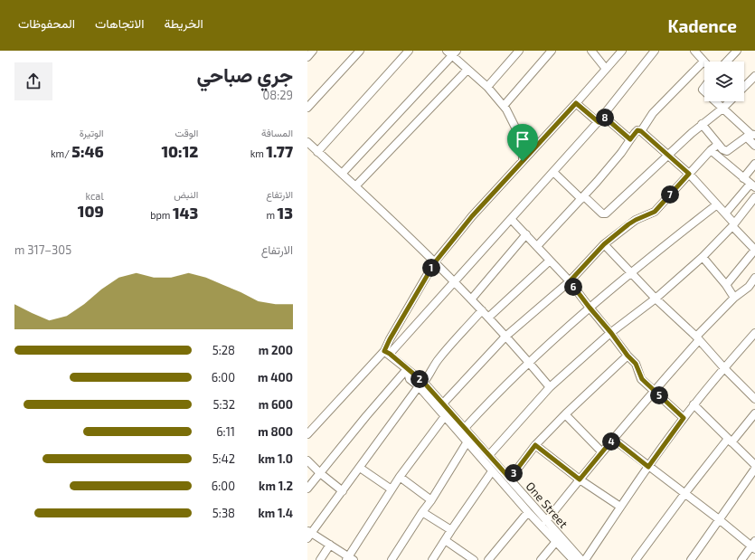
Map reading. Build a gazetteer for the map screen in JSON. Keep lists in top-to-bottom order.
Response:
{
  "streets": {
    "street": ["One Street"]
  },
  "page": {
    "header": "Kadence",
    "nav": ["الخريطة", "الاتجاهات", "المحفوظات"],
    "heading": ["جري صباحي", "08:29"],
    "pins": [
      "8",
      "7",
      "1",
      "6",
      "2",
      "5",
      "4",
      "3"
    ],
    "stats": [
      ["المسافة", "1.77 km"],
      ["الوقت", "10:12"],
      ["الوتيرة", "5:46 /km"],
      ["الارتفاع", "13 m"],
      ["النبض", "143 bpm"],
      ["kcal", "109"]
    ],
    "chart": ["الارتفاع", "305–317 m"],
    "list": [
      {
        "name": "200 m",
        "note": "5:28"
      },
      {
        "name": "400 m",
        "note": "6:00"
      },
      {
        "name": "600 m",
        "note": "5:32"
      },
      {
        "name": "800 m",
        "note": "6:11"
      },
      {
        "name": "1.0 km",
        "note": "5:42"
      },
      {
        "name": "1.2 km",
        "note": "6:00"
      },
      {
        "name": "1.4 km",
        "note": "5:38"
      }
    ]
  }
}
